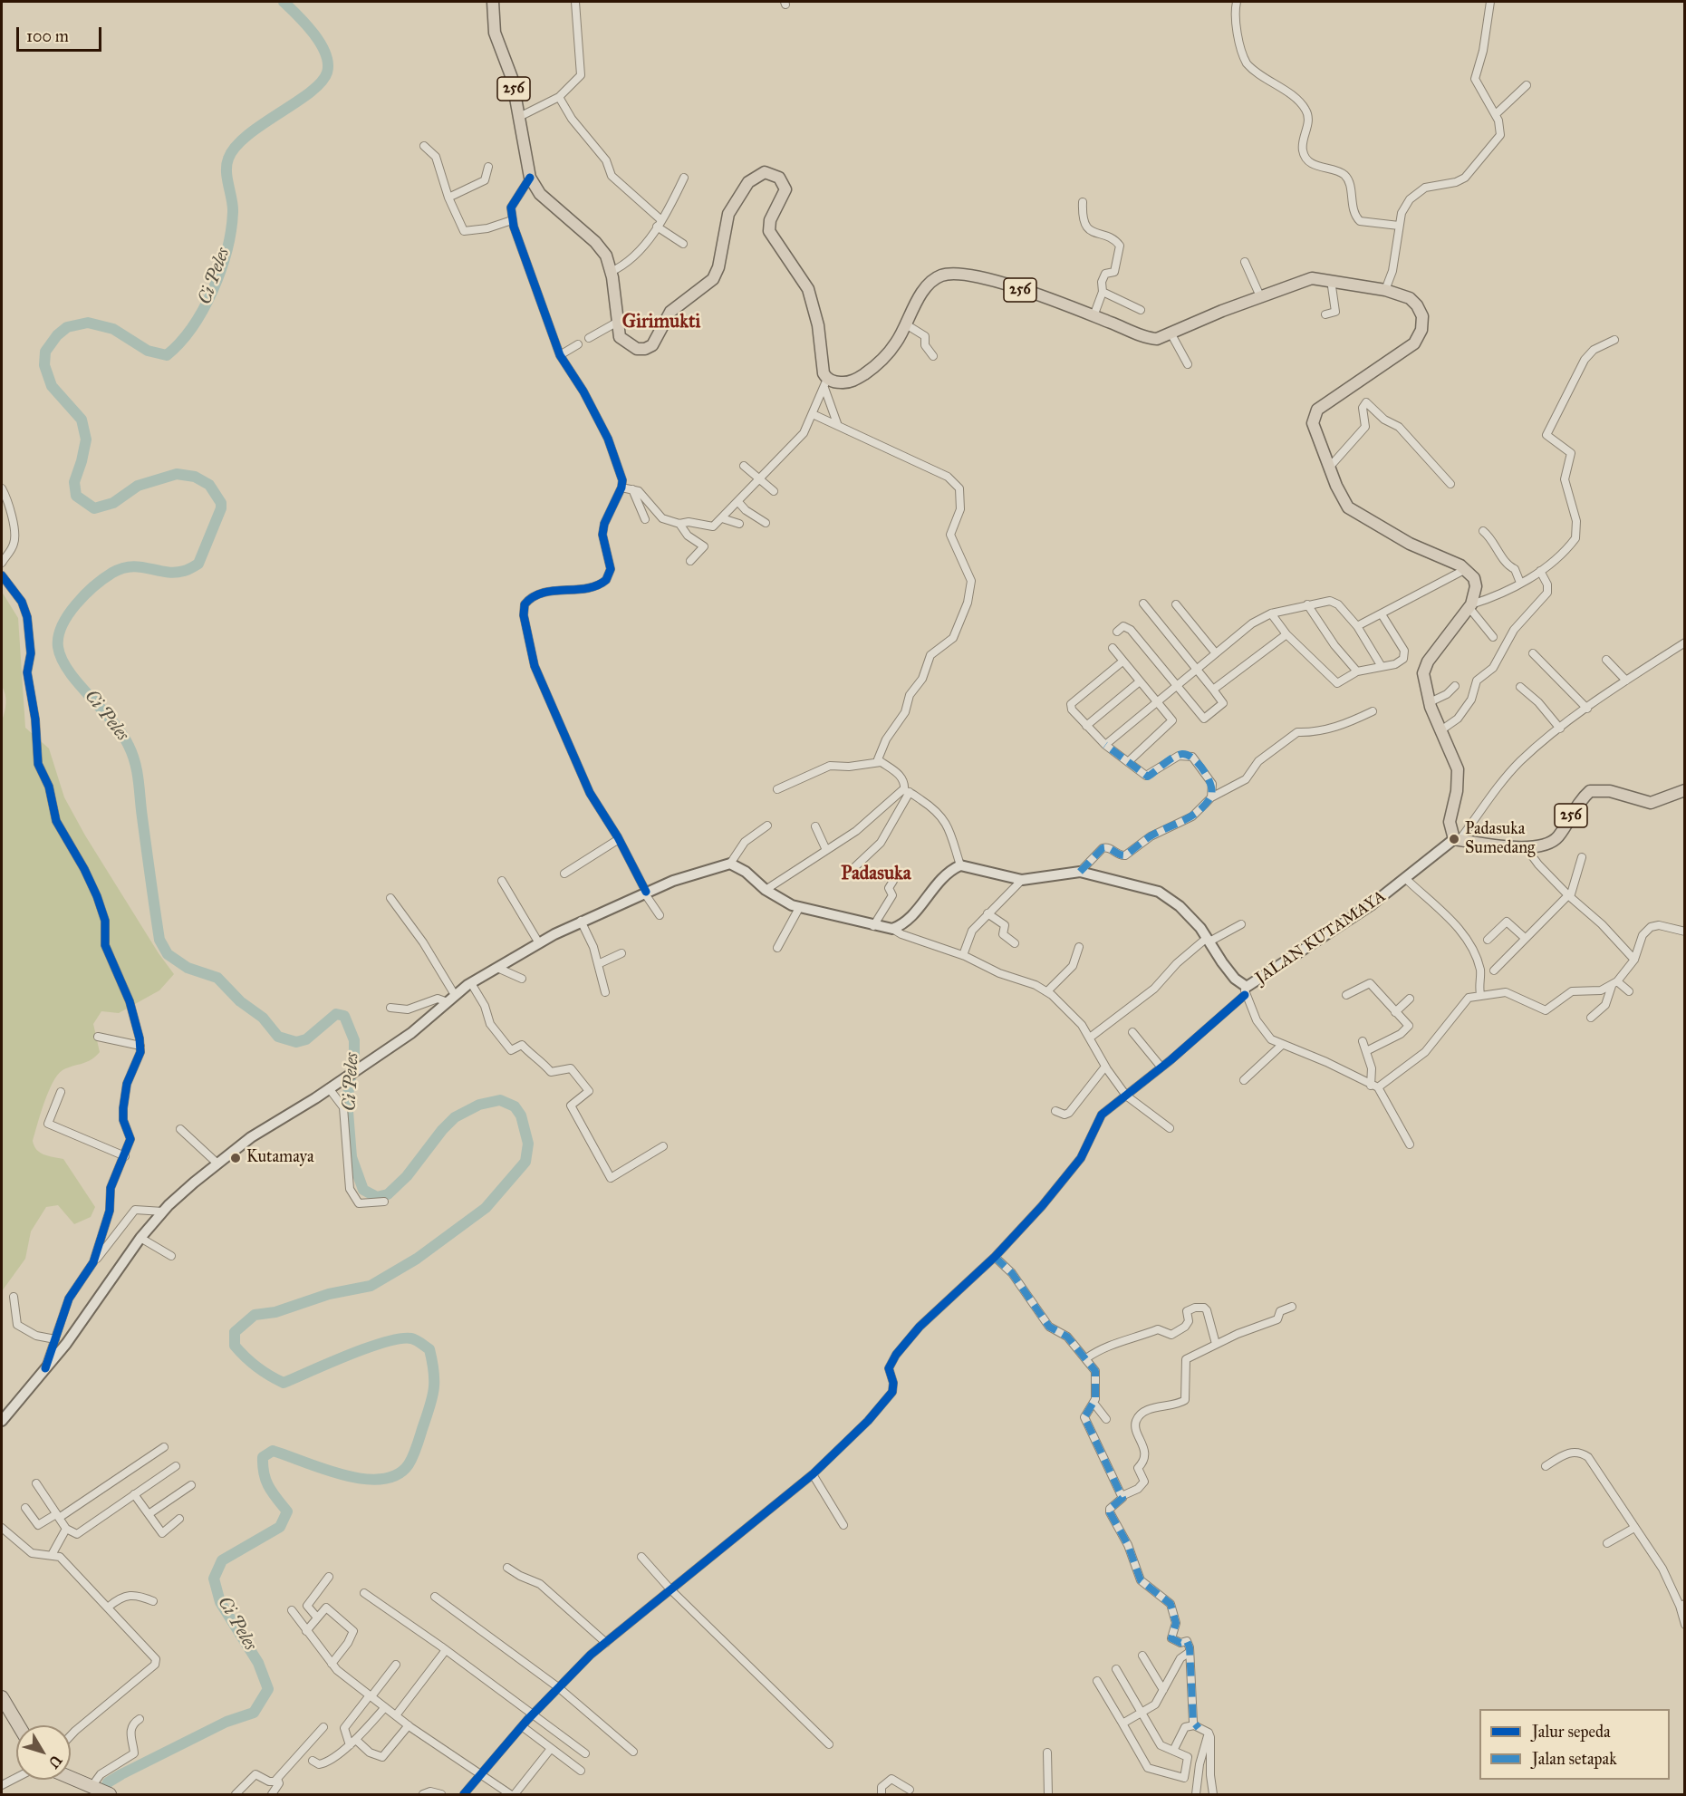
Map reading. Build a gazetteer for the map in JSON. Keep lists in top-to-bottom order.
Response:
{
  "streets": {
    "main road": ["256", "JALAN KUTAMAYA"]
  },
  "crossings": [
    ["256", "JALAN KUTAMAYA"]
  ],
  "districts": ["Girimukti", "Padasuka"],
  "water": ["Ci Peles"],
  "places": ["Padasuka Sumedang", "Kutamaya"],
  "legend": ["Jalur sepeda", "Jalan setapak"],
  "scale_bar": "100 m",
  "north": "bottom right"
}
